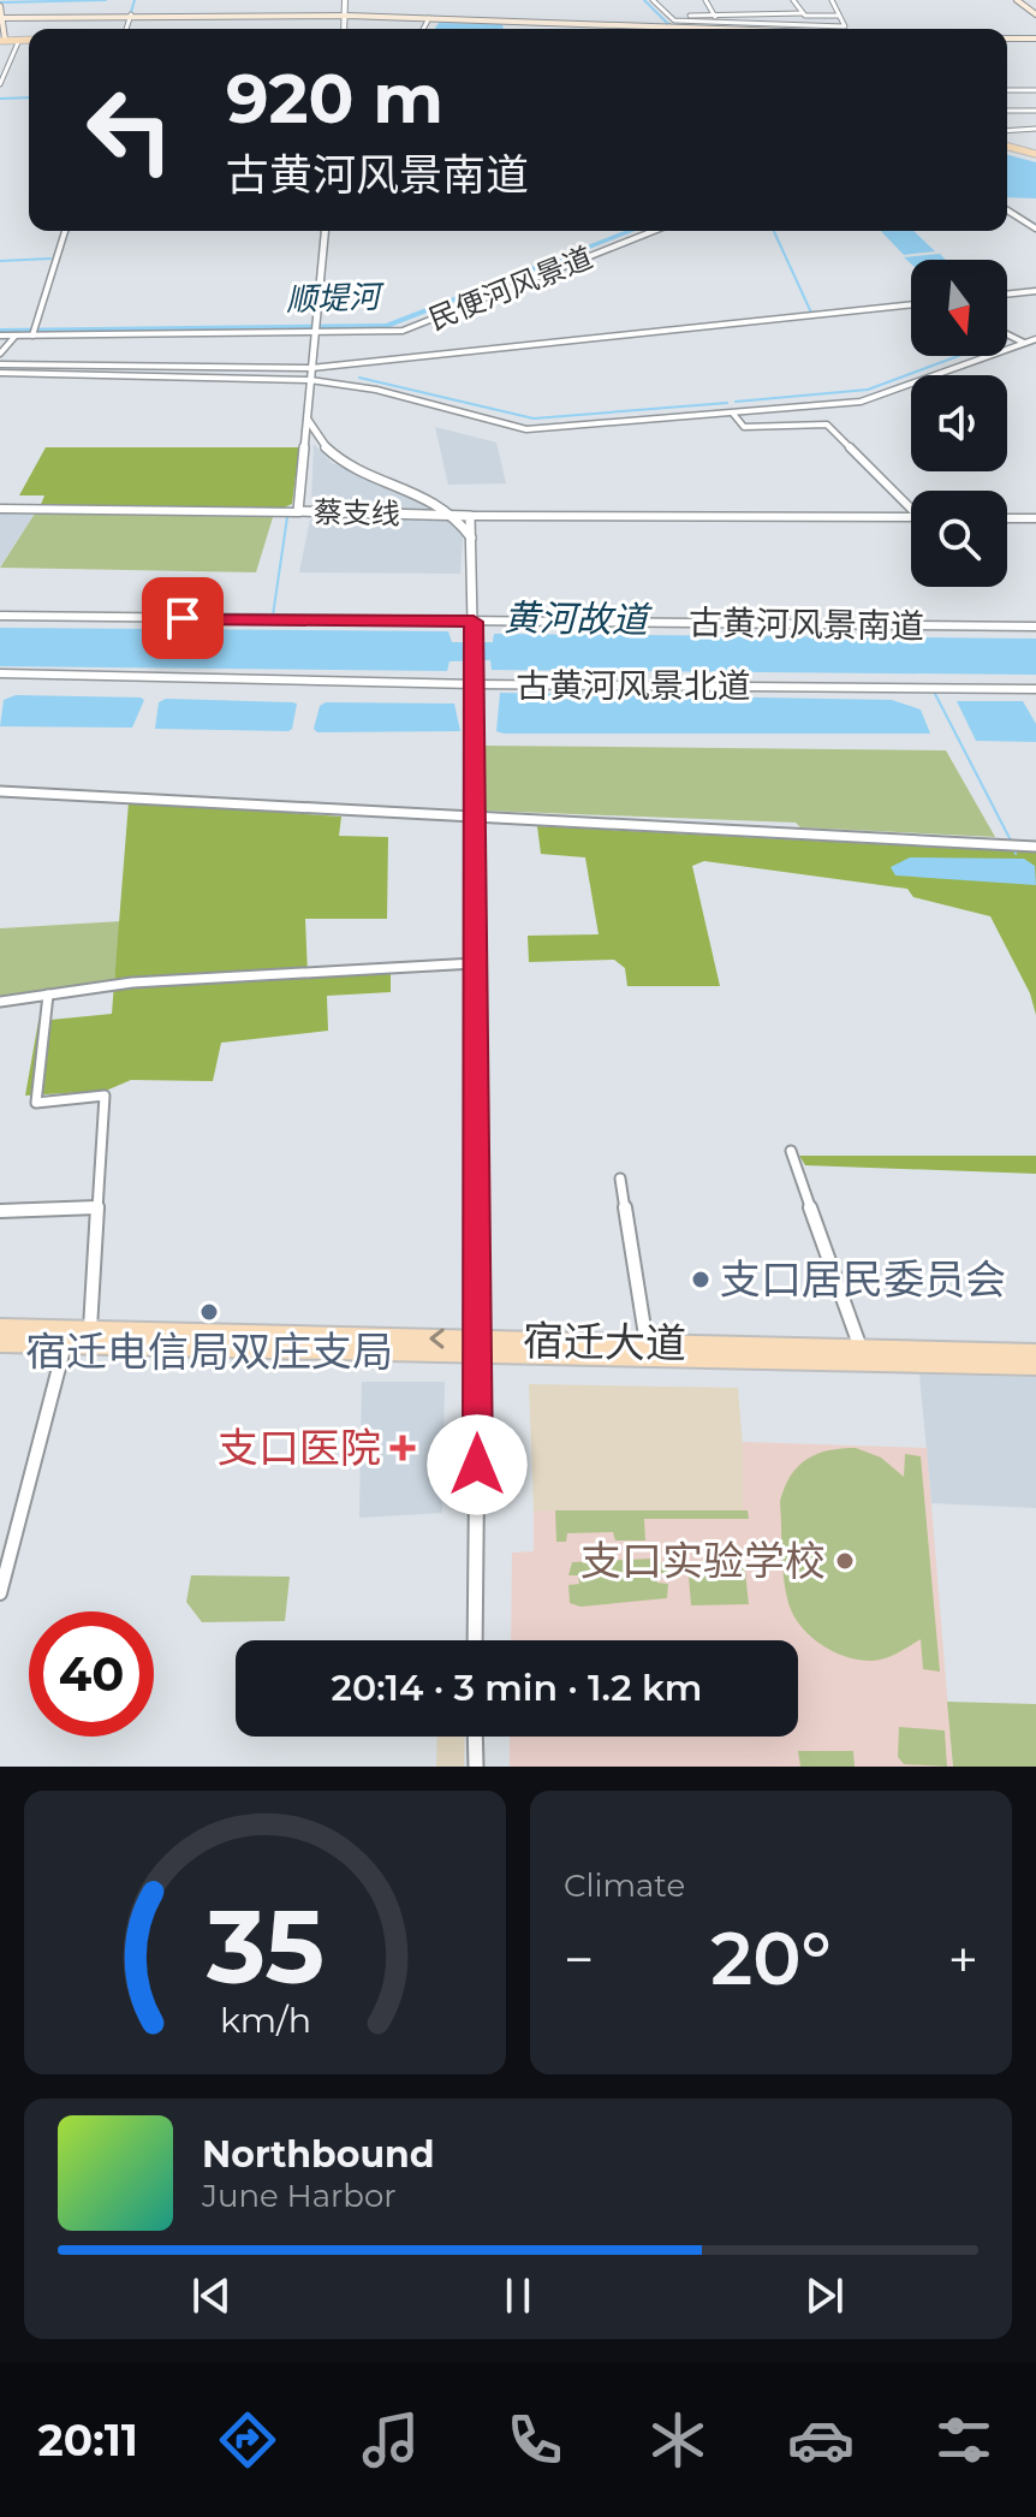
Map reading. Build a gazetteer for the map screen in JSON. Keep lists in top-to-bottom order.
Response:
{
  "streets": {
    "main road": ["宿迁大道"],
    "street": [
      "民便河风景道",
      "蔡支线",
      "古黄河风景南道",
      "古黄河风景北道"
    ]
  },
  "crossings": [
    ["民便河风景道", "蔡支线"]
  ],
  "water": ["顺堤河", "黄河故道"],
  "places": {
    "other": ["支口居民委员会", "宿迁电信局双庄支局", "支口实验学校"],
    "health": ["支口医院"]
  },
  "north": "bottom",
  "page": {
    "turn": ["920 m", "古黄河风景南道"],
    "limit": "40",
    "trip": "20:14 · 3 min · 1.2 km",
    "tile": "Climate",
    "heat": ["−", "20°", "+"],
    "song": ["Northbound", "June Harbor"],
    "tabs": "20:11",
    "gauge": ["35", "km/h"]
  }
}
